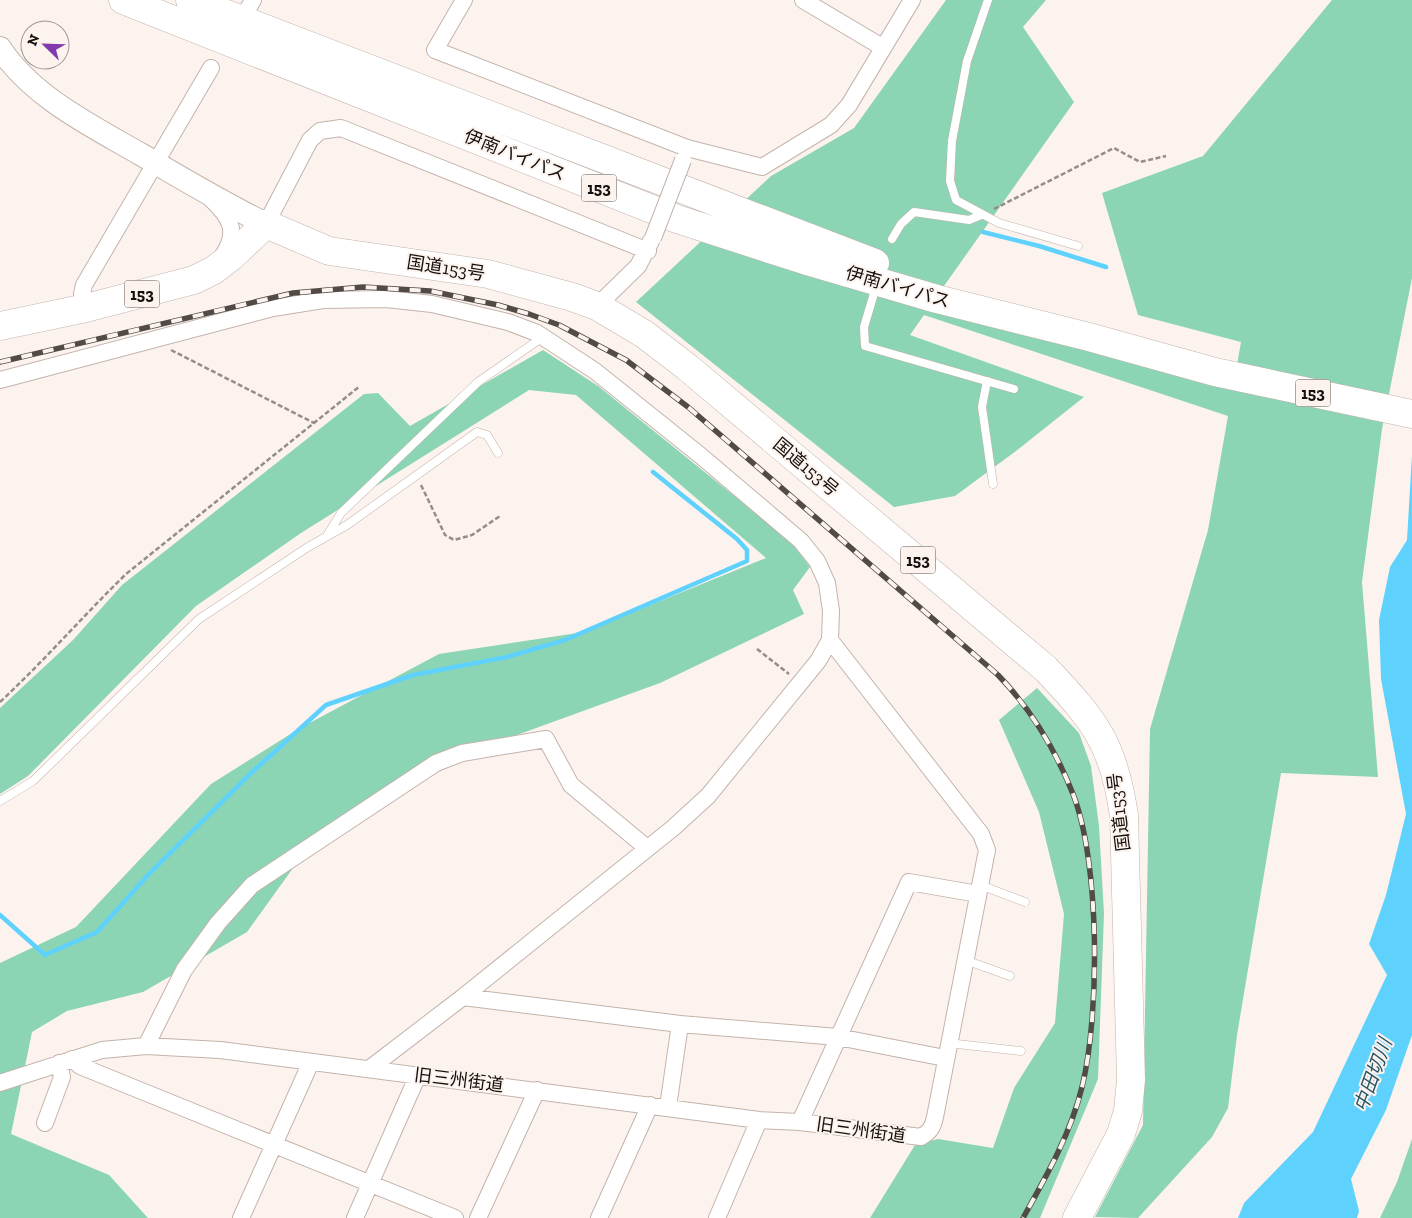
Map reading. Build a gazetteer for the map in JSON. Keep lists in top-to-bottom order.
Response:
{
  "streets": {
    "highway": ["伊南バイパス", "153", "国道153号"],
    "street": ["旧三州街道"]
  },
  "crossings": [
    ["153", "国道153号"]
  ],
  "water": ["中田切川"],
  "north": "top left"
}
